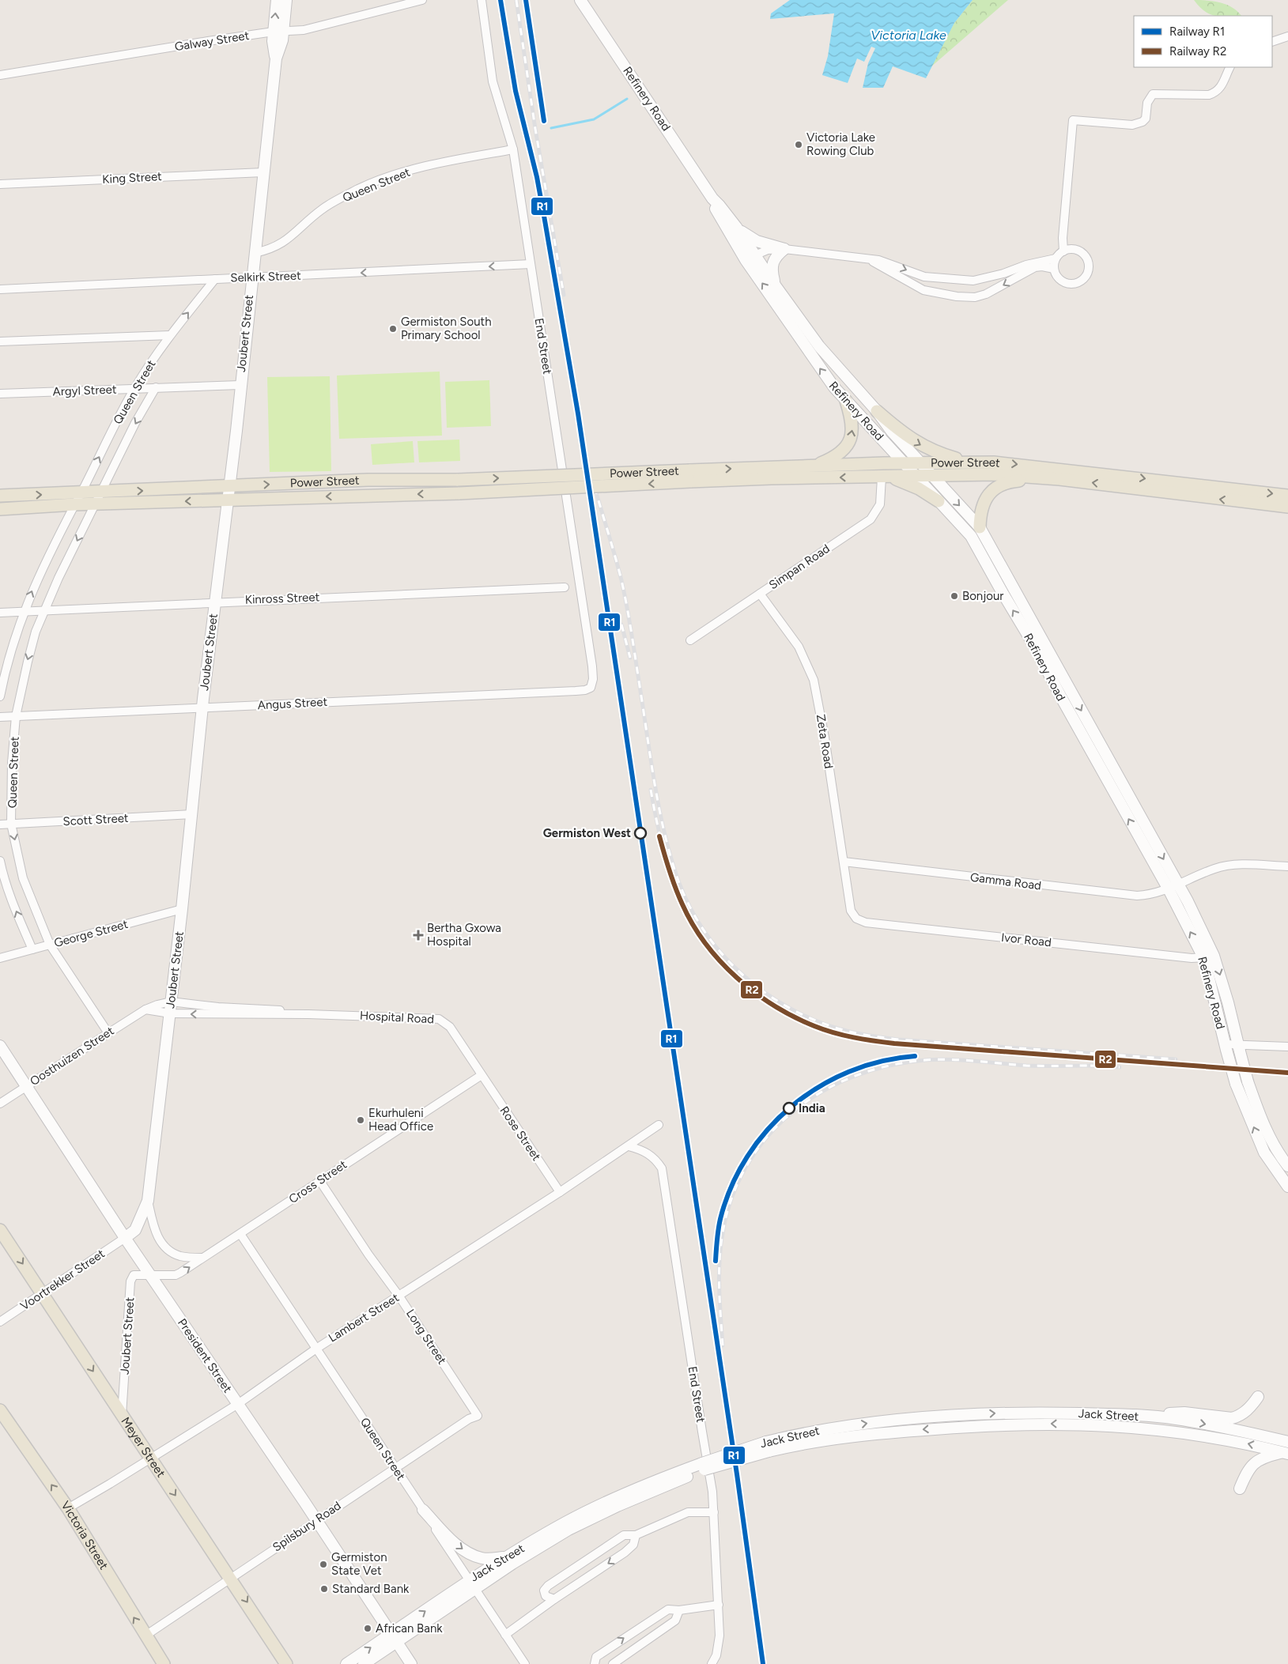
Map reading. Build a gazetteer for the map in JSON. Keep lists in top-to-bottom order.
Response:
{
  "streets": {
    "main road": [
      "Refinery Road",
      "Joubert Street",
      "Power Street",
      "President Street",
      "Jack Street",
      "Meyer Street",
      "Victoria Street"
    ],
    "street": [
      "Galway Street",
      "King Street",
      "Queen Street",
      "Selkirk Street",
      "End Street",
      "Argyl Street",
      "Simpan Road",
      "Kinross Street",
      "Angus Street",
      "Zeta Road",
      "Scott Street",
      "Gamma Road",
      "George Street",
      "Ivor Road",
      "Hospital Road",
      "Oosthuizen Street",
      "Rose Street",
      "Cross Street",
      "Voortrekker Street",
      "Lambert Street",
      "Long Street",
      "Spilsbury Road"
    ]
  },
  "crossings": [
    ["Galway Street", "Joubert Street"],
    ["Refinery Road", "Power Street"],
    ["Refinery Road", "Gamma Road"],
    ["Refinery Road", "Ivor Road"],
    ["King Street", "Joubert Street"],
    ["Queen Street", "Selkirk Street"],
    ["Queen Street", "Joubert Street"],
    ["Queen Street", "End Street"],
    ["Queen Street", "Argyl Street"],
    ["Queen Street", "Power Street"],
    ["Queen Street", "Kinross Street"],
    ["Queen Street", "Angus Street"],
    ["Queen Street", "Scott Street"],
    ["Queen Street", "George Street"],
    ["Queen Street", "Oosthuizen Street"],
    ["Queen Street", "Cross Street"],
    ["Queen Street", "Lambert Street"],
    ["Queen Street", "Jack Street"],
    ["Queen Street", "Spilsbury Road"],
    ["Selkirk Street", "Joubert Street"],
    ["Selkirk Street", "End Street"],
    ["Joubert Street", "Argyl Street"],
    ["Joubert Street", "Power Street"],
    ["Joubert Street", "Kinross Street"],
    ["Joubert Street", "Angus Street"],
    ["Joubert Street", "Scott Street"],
    ["Joubert Street", "George Street"],
    ["Joubert Street", "Hospital Road"],
    ["Joubert Street", "Oosthuizen Street"],
    ["Joubert Street", "Cross Street"],
    ["Joubert Street", "Voortrekker Street"],
    ["Joubert Street", "President Street"],
    ["Joubert Street", "Meyer Street"],
    ["End Street", "Angus Street"],
    ["End Street", "Lambert Street"],
    ["Power Street", "Simpan Road"],
    ["Simpan Road", "Zeta Road"],
    ["Zeta Road", "Gamma Road"],
    ["Zeta Road", "Ivor Road"],
    ["Hospital Road", "Oosthuizen Street"],
    ["Hospital Road", "Rose Street"],
    ["Hospital Road", "Cross Street"],
    ["Oosthuizen Street", "President Street"],
    ["Rose Street", "Cross Street"],
    ["Rose Street", "Lambert Street"],
    ["Cross Street", "Long Street"],
    ["Cross Street", "President Street"],
    ["Voortrekker Street", "President Street"],
    ["Voortrekker Street", "Meyer Street"],
    ["Lambert Street", "Long Street"],
    ["Lambert Street", "President Street"],
    ["Lambert Street", "Meyer Street"],
    ["Lambert Street", "Victoria Street"],
    ["Long Street", "Spilsbury Road"],
    ["President Street", "Jack Street"],
    ["President Street", "Spilsbury Road"],
    ["Meyer Street", "Spilsbury Road"],
    ["Spilsbury Road", "Victoria Street"]
  ],
  "one_way": ["Selkirk Street", "Meyer Street", "Victoria Street"],
  "water": ["Victoria Lake"],
  "places": {
    "other": [
      "Victoria Lake Rowing Club",
      "Germiston South Primary School",
      "Bonjour",
      "Germiston West",
      "India",
      "Ekurhuleni Head Office",
      "Germiston State Vet",
      "Standard Bank",
      "African Bank"
    ],
    "health": ["Bertha Gxowa Hospital"]
  },
  "lines": ["rail line R1", "rail line R2"],
  "legend": ["Railway R1", "Railway R2"]
}
